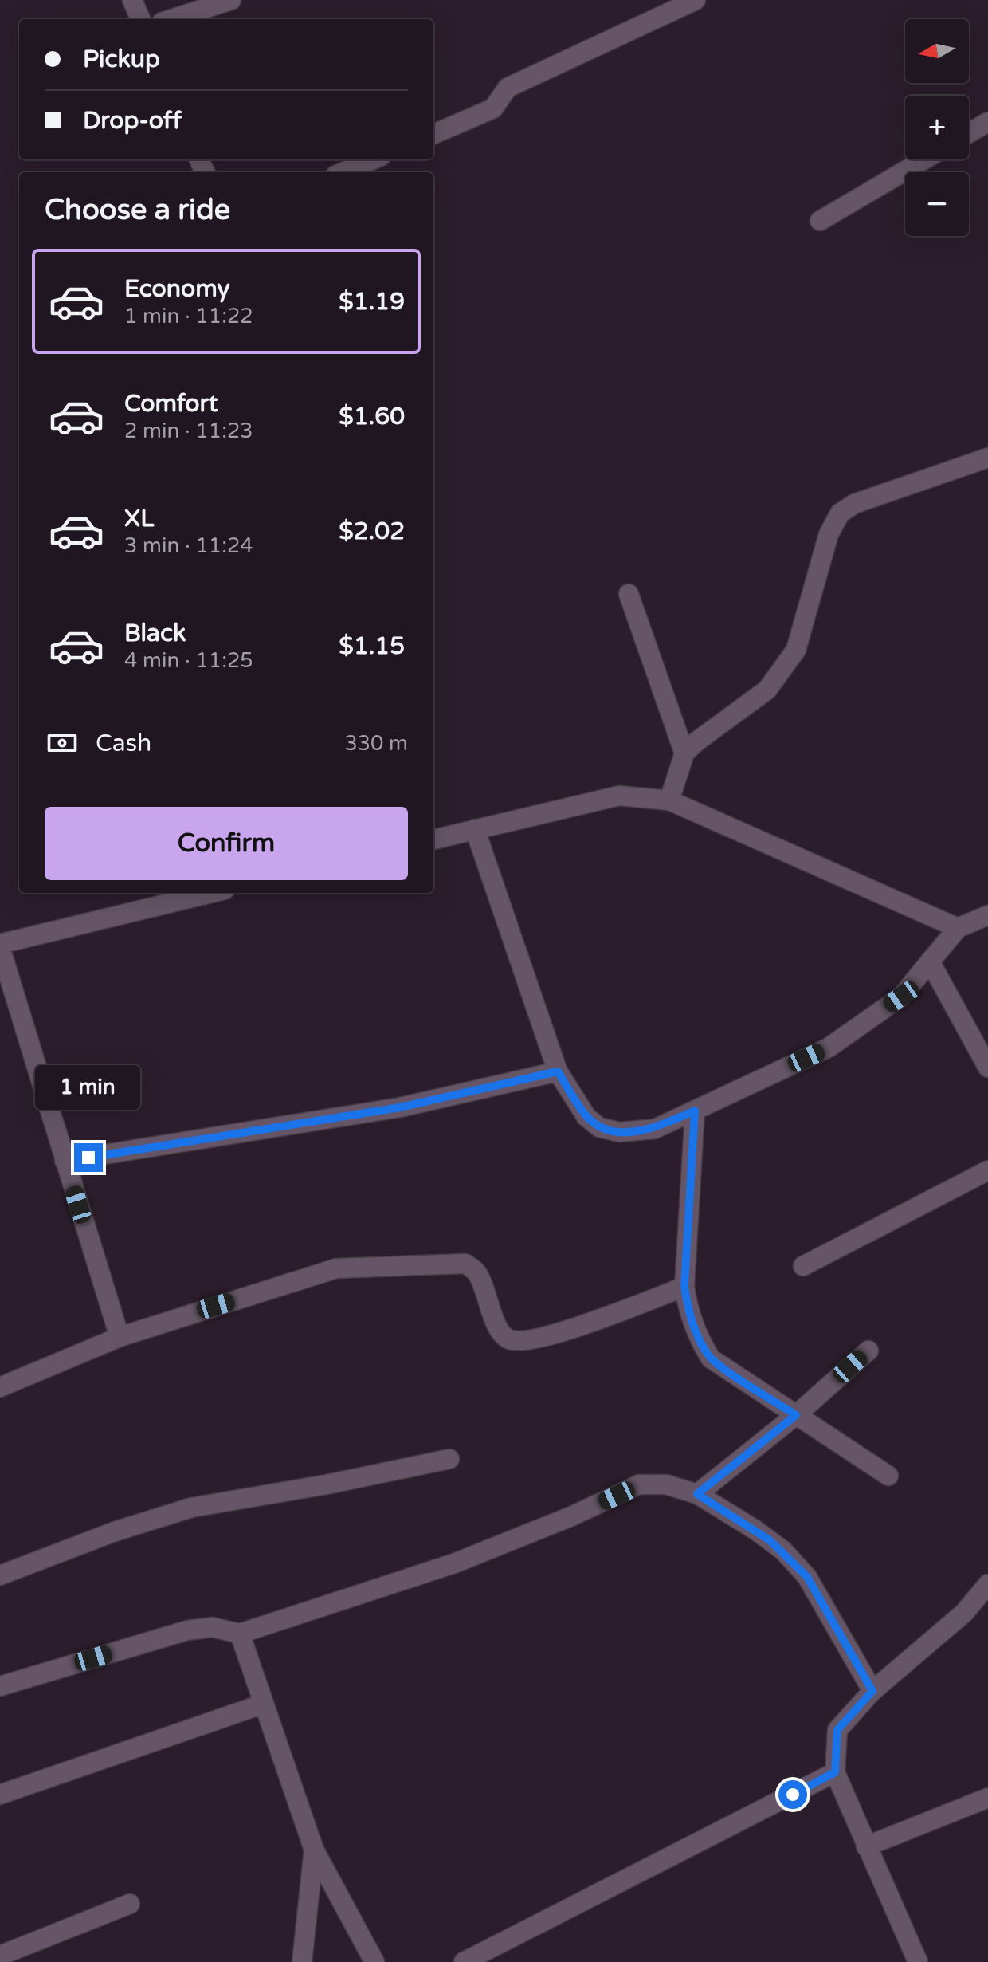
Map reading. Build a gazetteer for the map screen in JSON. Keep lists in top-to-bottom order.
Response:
{
  "north": "left",
  "page": {
    "map_buttons": ["+", "−"],
    "banner": ["Pickup", "Drop-off"],
    "heading": "Choose a ride",
    "list": [
      {
        "name": "Economy",
        "note": "1 min · 11:22",
        "value": "$1.19"
      },
      {
        "name": "Comfort",
        "note": "2 min · 11:23",
        "value": "$1.60"
      },
      {
        "name": "XL",
        "note": "3 min · 11:24",
        "value": "$2.02"
      },
      {
        "name": "Black",
        "note": "4 min · 11:25",
        "value": "$1.15"
      }
    ],
    "pay": ["Cash", "330 m"],
    "buttons": "Confirm",
    "bubble": "1 min"
  }
}
